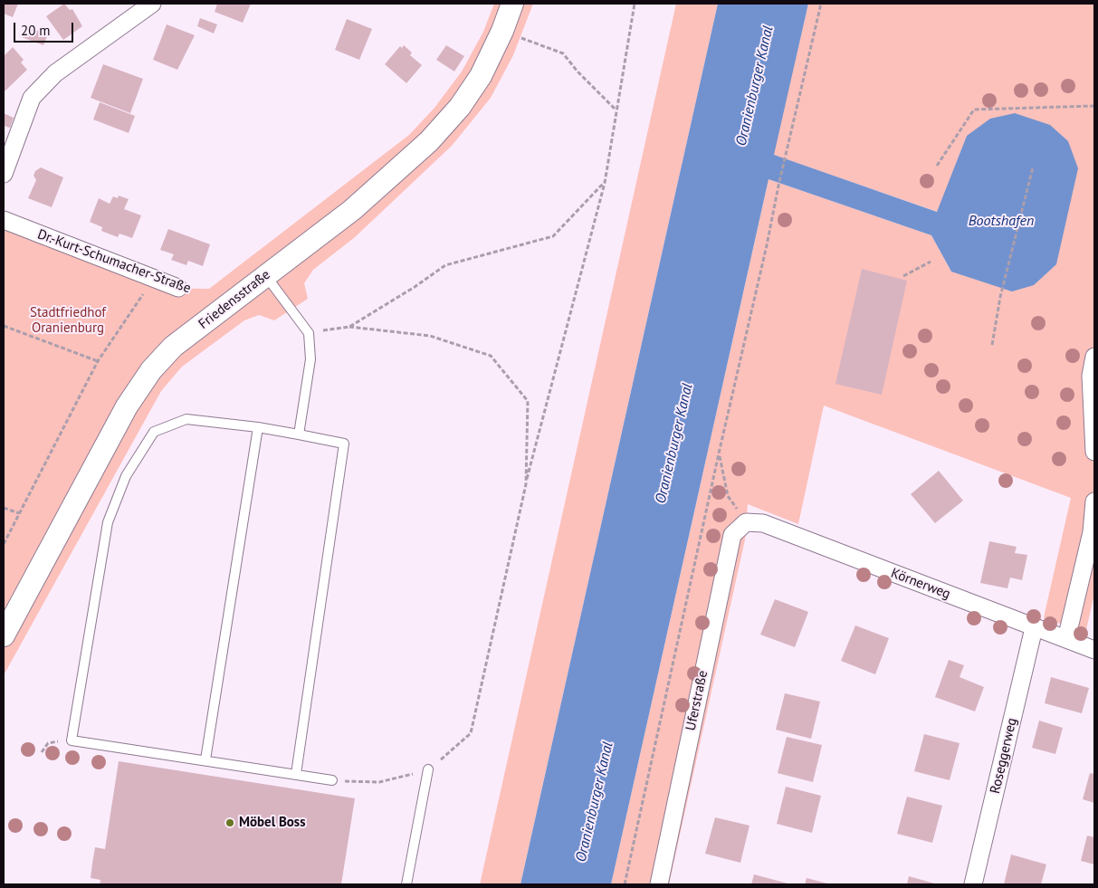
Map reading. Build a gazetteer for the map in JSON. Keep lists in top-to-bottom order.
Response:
{
  "streets": {
    "street": [
      "Dr.-Kurt-Schumacher-Straße",
      "Friedensstraße",
      "Körnerweg",
      "Uferstraße",
      "Roseggerweg"
    ]
  },
  "crossings": [
    ["Körnerweg", "Uferstraße"],
    ["Körnerweg", "Roseggerweg"]
  ],
  "water": ["Oranienburger Kanal", "Bootshafen"],
  "parks": ["Stadtfriedhof Oranienburg"],
  "places": ["Möbel Boss"],
  "scale_bar": "20 m"
}
